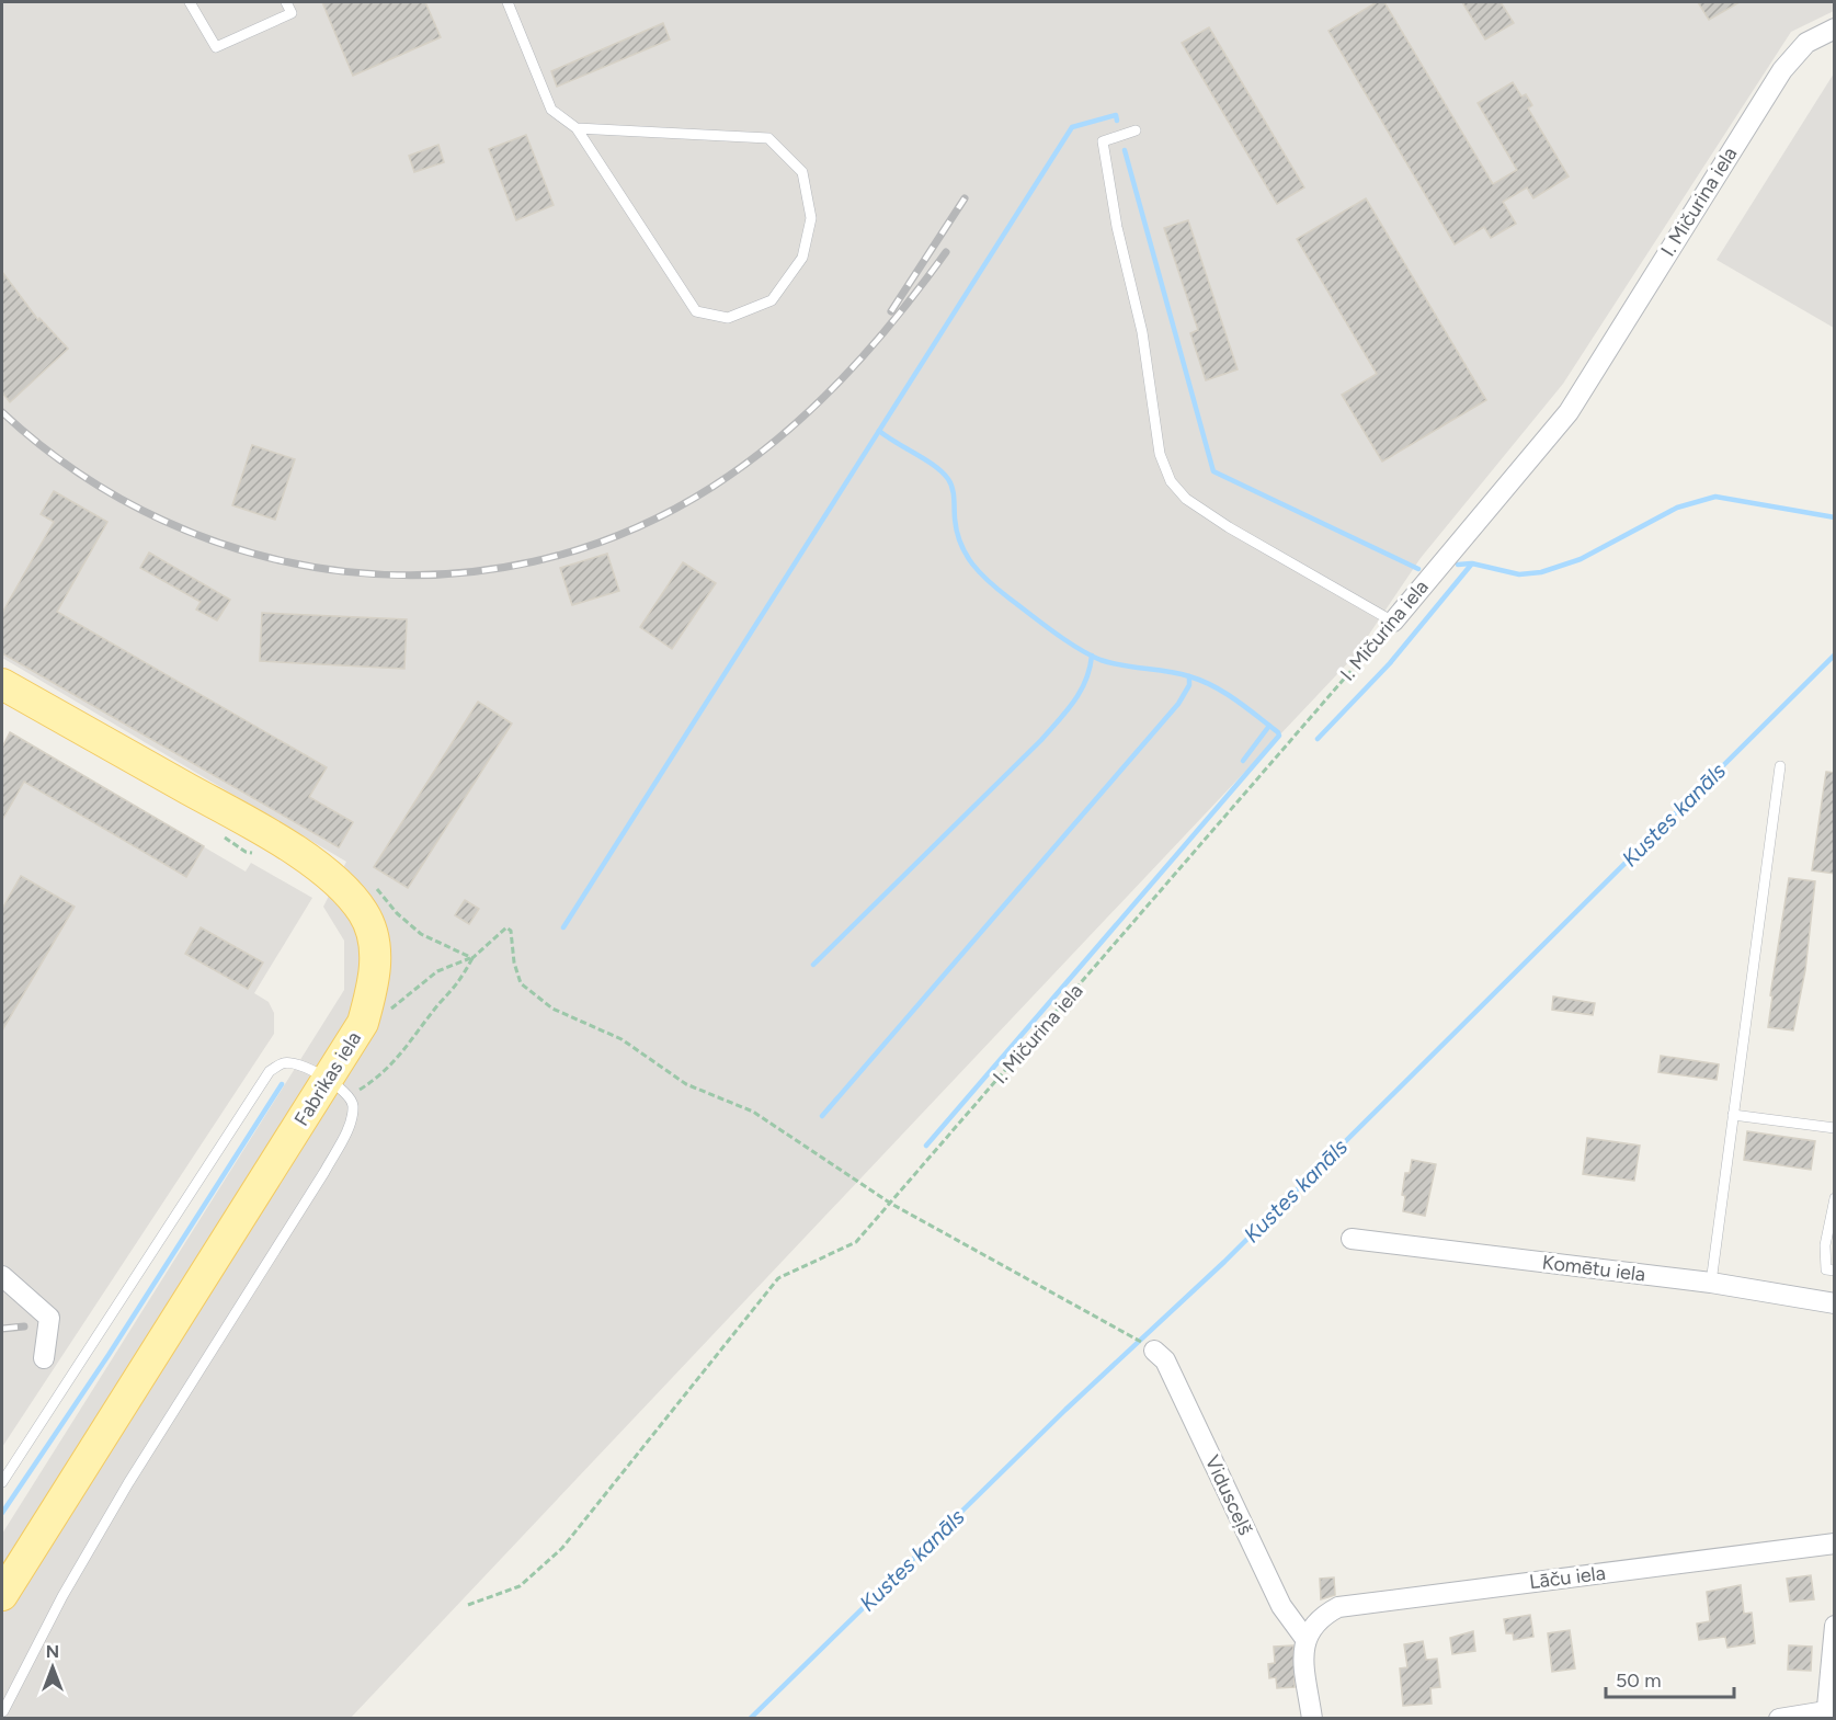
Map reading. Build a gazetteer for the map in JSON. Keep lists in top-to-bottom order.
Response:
{
  "streets": {
    "main road": ["Fabrikas iela"],
    "street": [
      "I. Mičurina iela",
      "Komētu iela",
      "Vidusceļš",
      "Lāču iela"
    ]
  },
  "crossings": [
    ["Vidusceļš", "Lāču iela"]
  ],
  "water": ["Kustes kanāls"],
  "scale_bar": "50 m",
  "north": "top"
}
